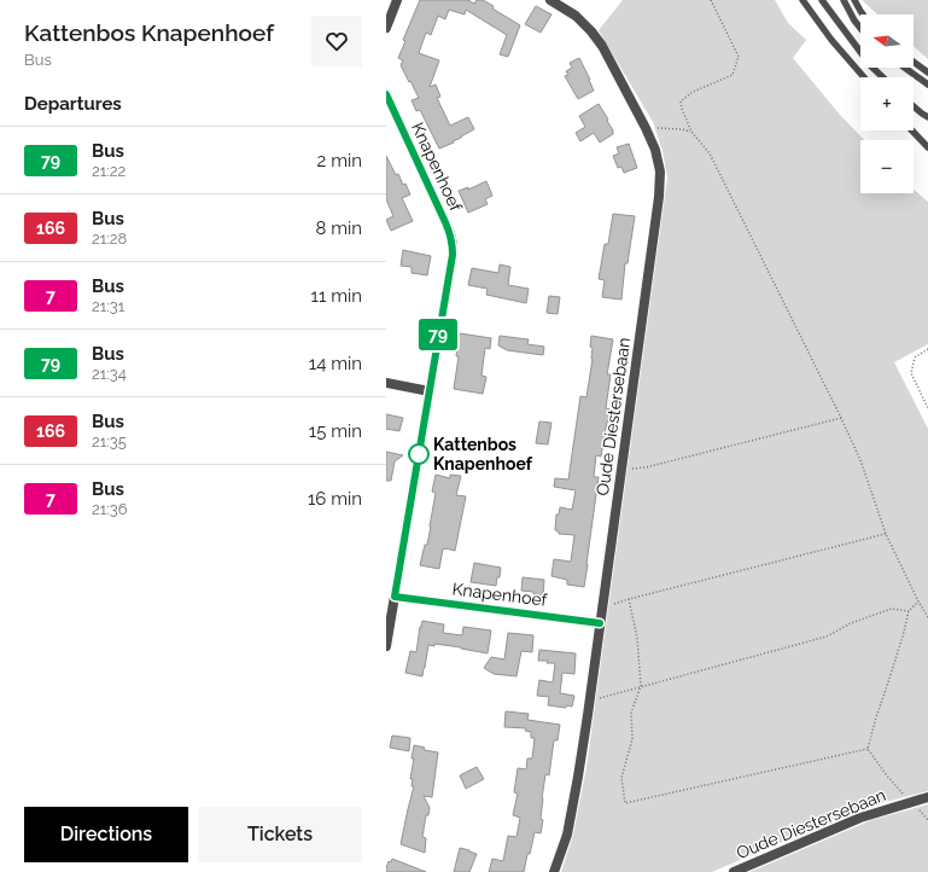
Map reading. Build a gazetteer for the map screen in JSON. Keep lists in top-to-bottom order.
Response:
{
  "streets": {
    "street": ["Knapenhoef", "Oude Diestersebaan"]
  },
  "crossings": [
    ["Knapenhoef", "Oude Diestersebaan"]
  ],
  "places": ["Kattenbos Knapenhoef"],
  "lines": ["bus line 79"],
  "north": "left",
  "page": {
    "heading": [
      ["Kattenbos Knapenhoef", "Bus"],
      "Departures"
    ],
    "on_map": "79",
    "map_buttons": ["+", "−"],
    "list": [
      {
        "mark": "79",
        "name": "Bus",
        "note": "21:22",
        "value": "2 min"
      },
      {
        "mark": "166",
        "name": "Bus",
        "note": "21:28",
        "value": "8 min"
      },
      {
        "mark": "7",
        "name": "Bus",
        "note": "21:31",
        "value": "11 min"
      },
      {
        "mark": "79",
        "name": "Bus",
        "note": "21:34",
        "value": "14 min"
      },
      {
        "mark": "166",
        "name": "Bus",
        "note": "21:35",
        "value": "15 min"
      },
      {
        "mark": "7",
        "name": "Bus",
        "note": "21:36",
        "value": "16 min"
      }
    ],
    "buttons": ["Directions", "Tickets"]
  }
}
